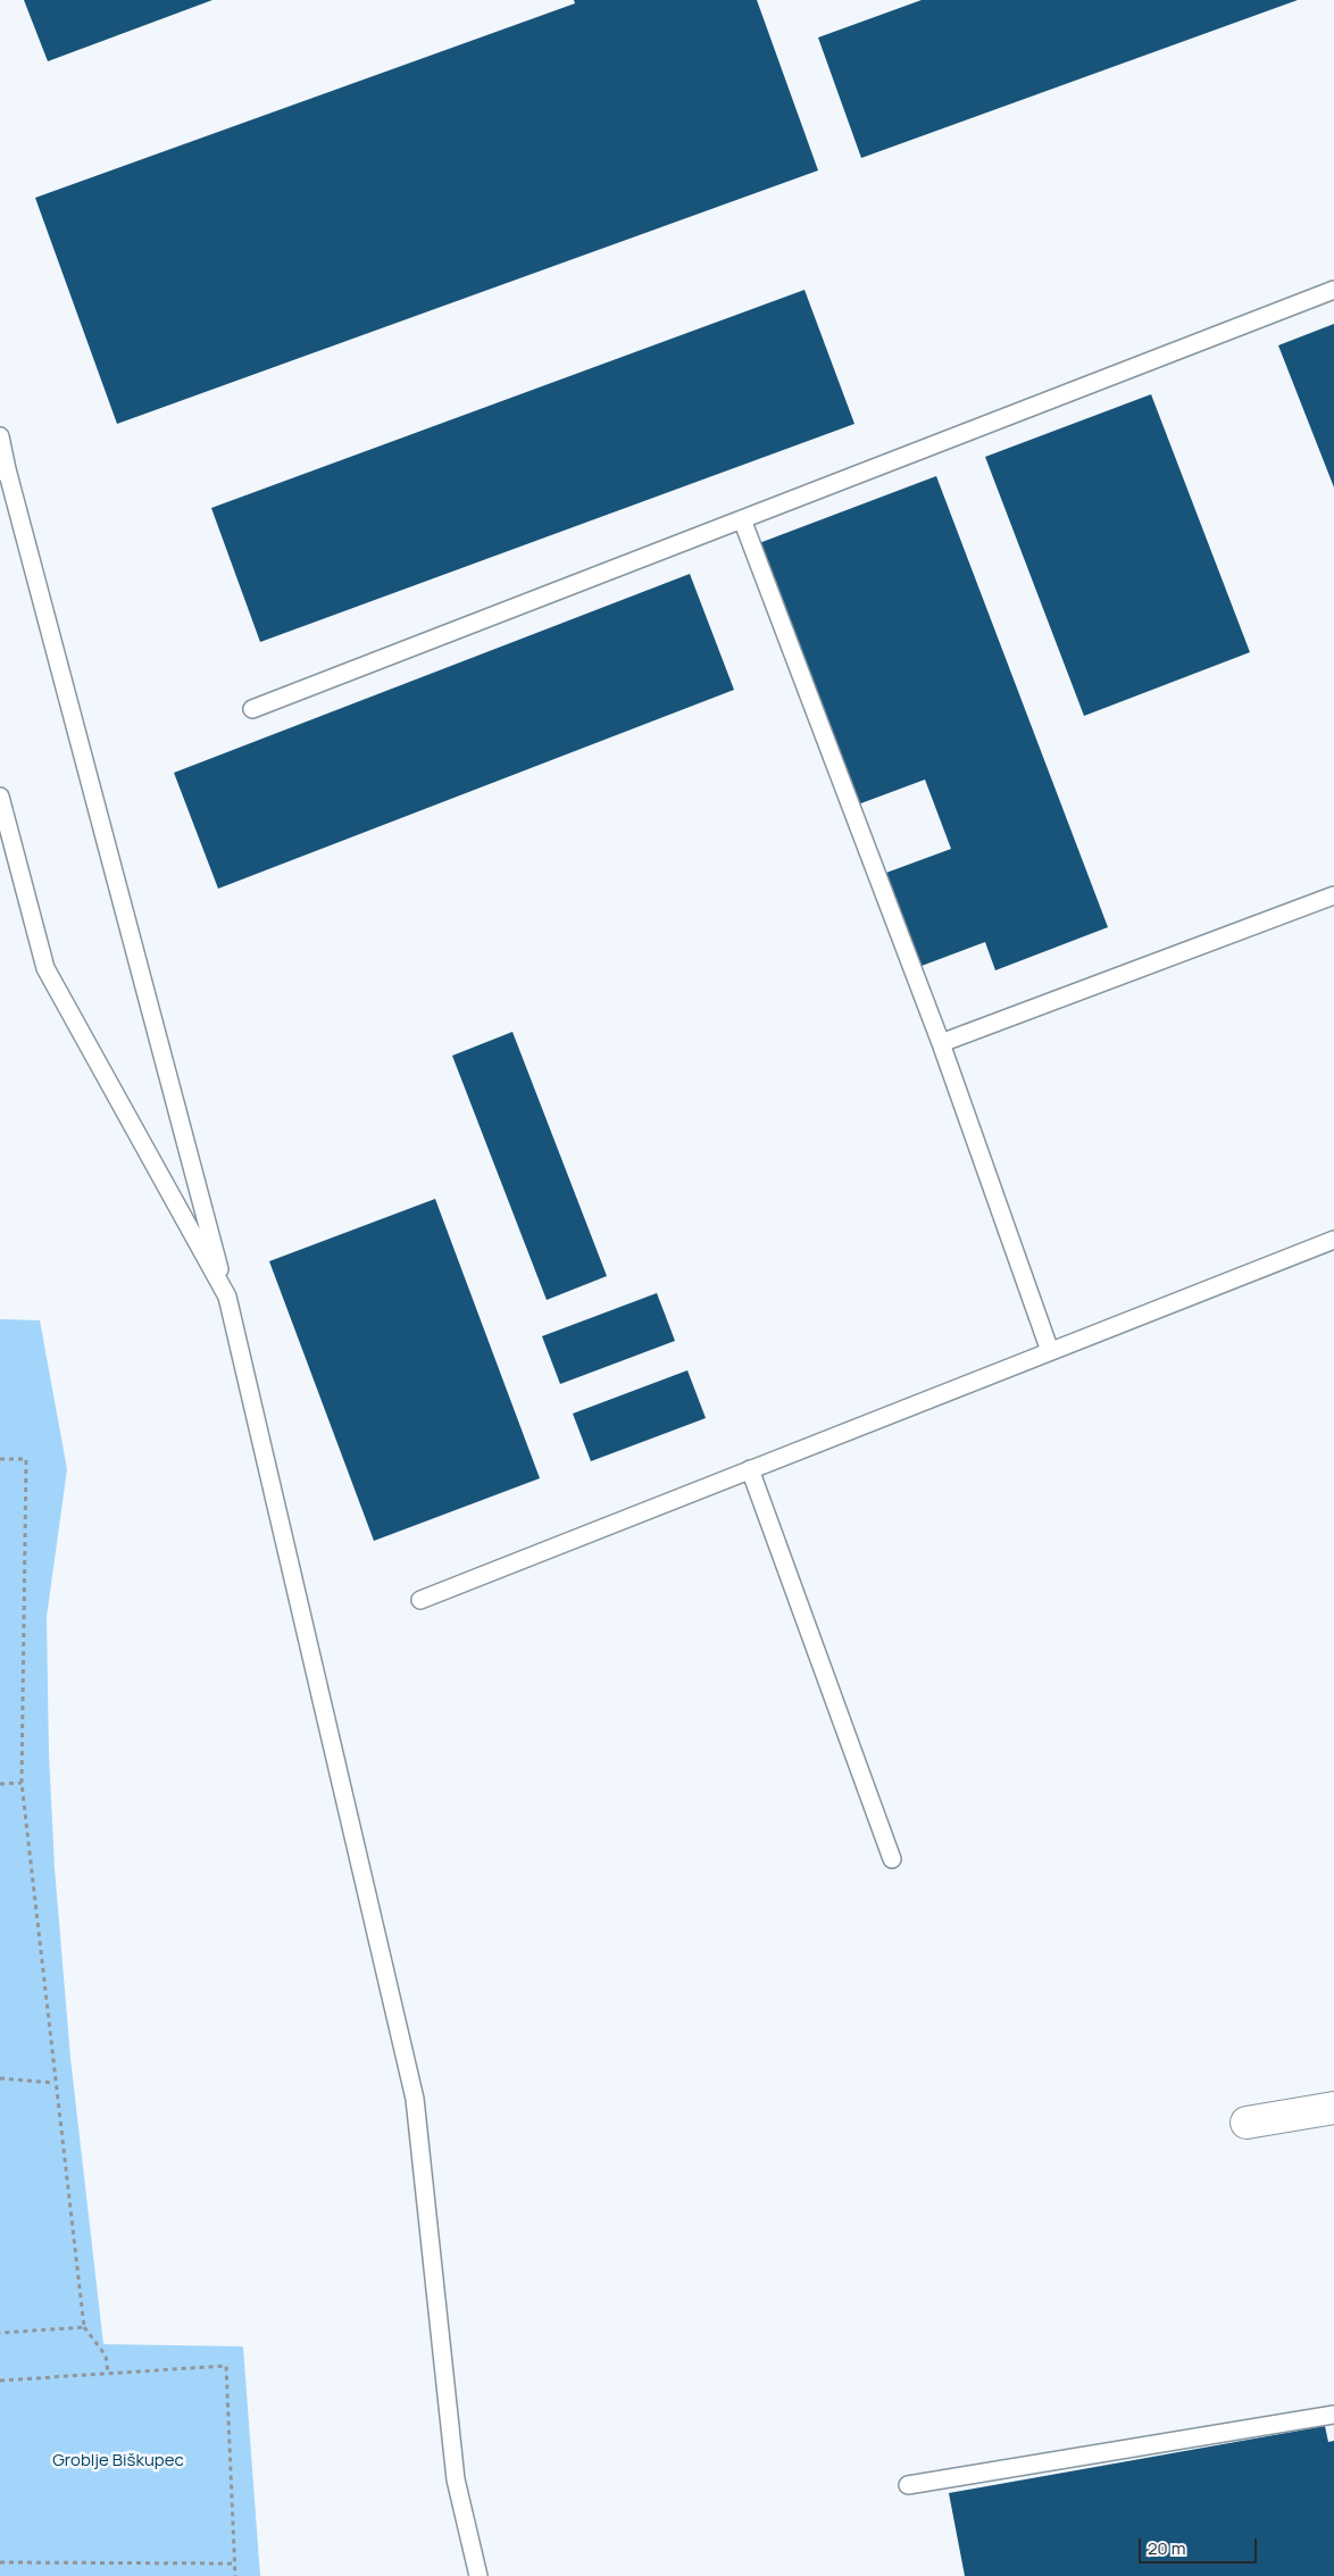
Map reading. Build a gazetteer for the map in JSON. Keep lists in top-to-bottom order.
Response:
{
  "parks": ["Groblje Biškupec"],
  "scale_bar": "20 m"
}
